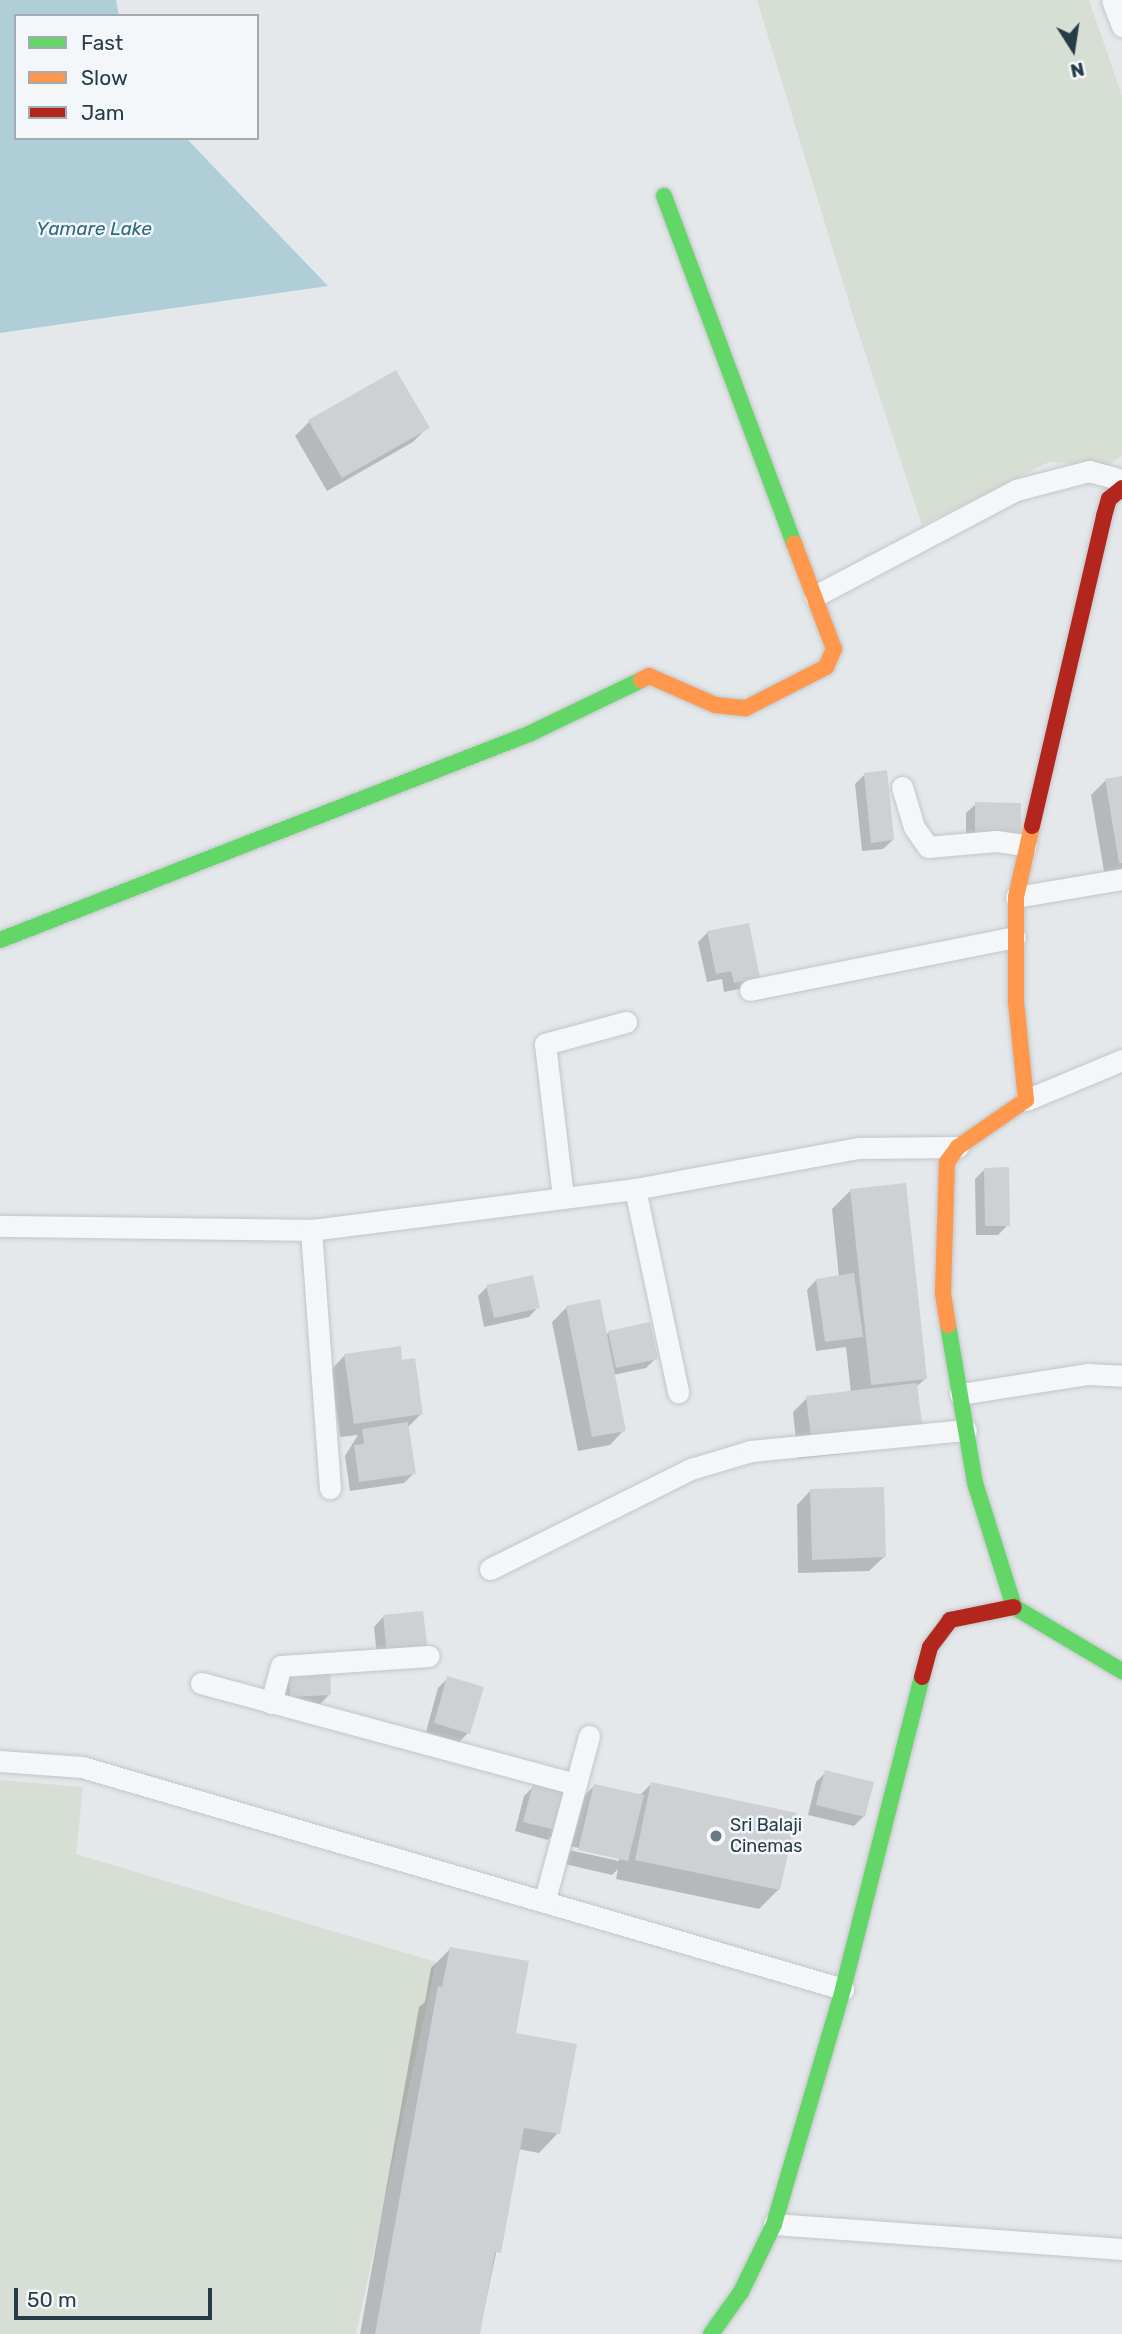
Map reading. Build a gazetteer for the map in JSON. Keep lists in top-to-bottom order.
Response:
{
  "water": ["Yamare Lake"],
  "places": ["Sri Balaji Cinemas"],
  "legend": ["Fast", "Slow", "Jam"],
  "scale_bar": "50 m",
  "north": "bottom"
}
